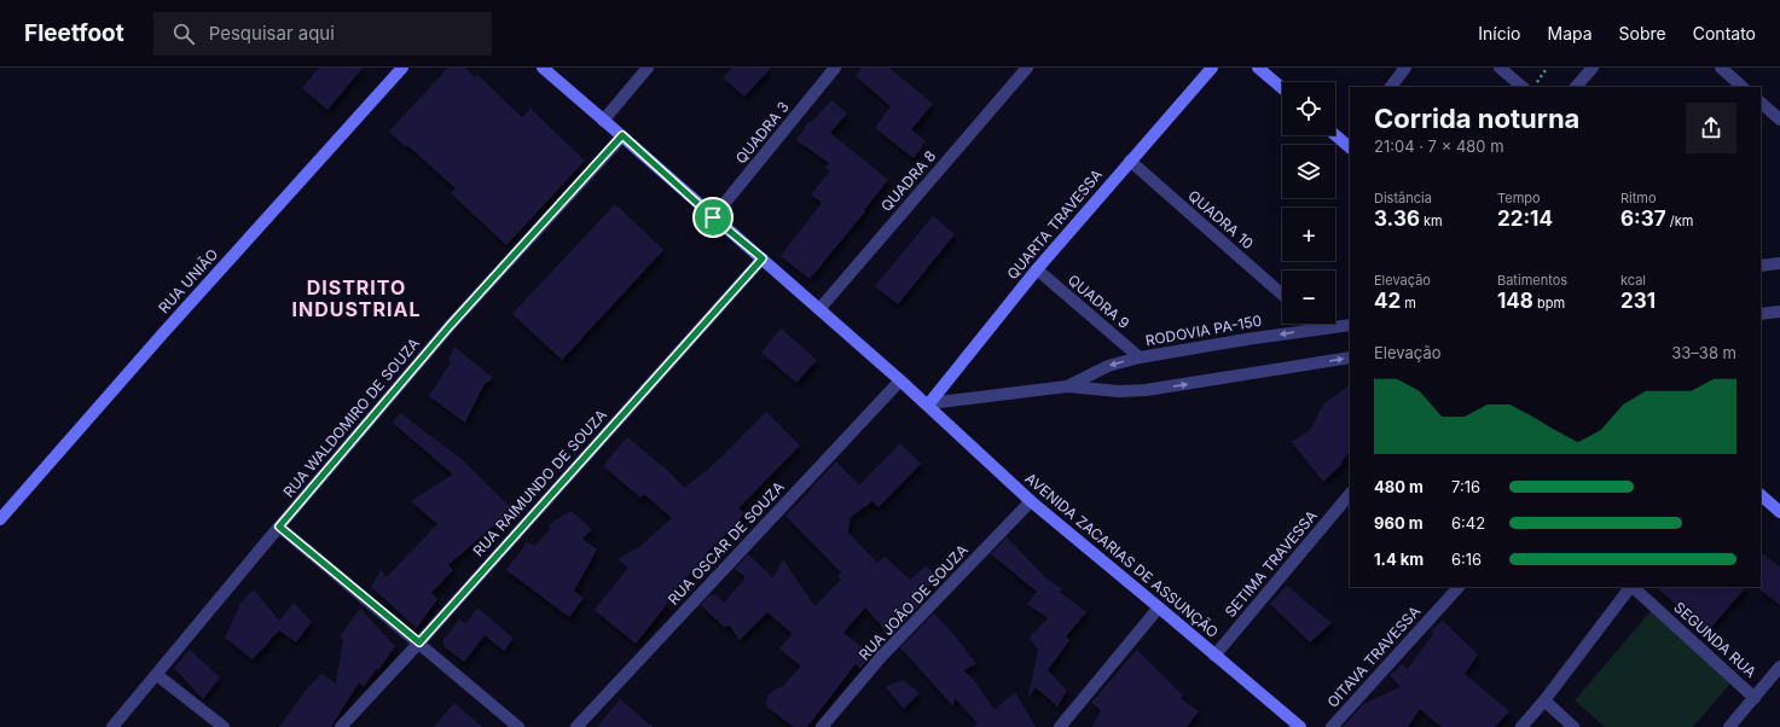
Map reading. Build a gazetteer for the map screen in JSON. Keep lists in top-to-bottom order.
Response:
{
  "streets": {
    "street": [
      "QUADRA 3",
      "QUADRA 8",
      "QUADRA 10",
      "QUARTA TRAVESSA",
      "RUA UNIÃO",
      "QUADRA 9",
      "RODOVIA PA-150",
      "RUA WALDOMIRO DE SOUZA",
      "RUA RAIMUNDO DE SOUZA",
      "RUA OSCAR DE SOUZA",
      "AVENIDA ZACARIAS DE ASSUNÇÃO",
      "SETIMA TRAVESSA",
      "RUA JOÃO DE SOUZA",
      "SEGUNDA RUA",
      "OITAVA TRAVESSA"
    ]
  },
  "crossings": [
    ["QUADRA 3", "AVENIDA ZACARIAS DE ASSUNÇÃO"],
    ["QUADRA 8", "AVENIDA ZACARIAS DE ASSUNÇÃO"],
    ["QUADRA 10", "QUARTA TRAVESSA"],
    ["QUARTA TRAVESSA", "QUADRA 9"],
    ["QUARTA TRAVESSA", "RODOVIA PA-150"],
    ["QUARTA TRAVESSA", "AVENIDA ZACARIAS DE ASSUNÇÃO"],
    ["QUADRA 9", "RODOVIA PA-150"],
    ["RODOVIA PA-150", "AVENIDA ZACARIAS DE ASSUNÇÃO"],
    ["RUA WALDOMIRO DE SOUZA", "AVENIDA ZACARIAS DE ASSUNÇÃO"],
    ["RUA RAIMUNDO DE SOUZA", "AVENIDA ZACARIAS DE ASSUNÇÃO"],
    ["RUA OSCAR DE SOUZA", "AVENIDA ZACARIAS DE ASSUNÇÃO"],
    ["AVENIDA ZACARIAS DE ASSUNÇÃO", "SETIMA TRAVESSA"],
    ["AVENIDA ZACARIAS DE ASSUNÇÃO", "RUA JOÃO DE SOUZA"]
  ],
  "districts": ["DISTRITO INDUSTRIAL"],
  "page": {
    "header": "Fleetfoot",
    "search": "Pesquisar aqui",
    "nav": [
      "Início",
      "Mapa",
      "Sobre",
      "Contato"
    ],
    "map_buttons": ["+", "−"],
    "heading": ["Corrida noturna", "21:04 · 7 × 480 m"],
    "stats": [
      ["Distância", "3.36 km"],
      ["Tempo", "22:14"],
      ["Ritmo", "6:37 /km"],
      ["Elevação", "42 m"],
      ["Batimentos", "148 bpm"],
      ["kcal", "231"]
    ],
    "chart": ["Elevação", "33–38 m"],
    "list": [
      {
        "name": "480 m",
        "note": "7:16"
      },
      {
        "name": "960 m",
        "note": "6:42"
      },
      {
        "name": "1.4 km",
        "note": "6:16"
      }
    ]
  }
}
